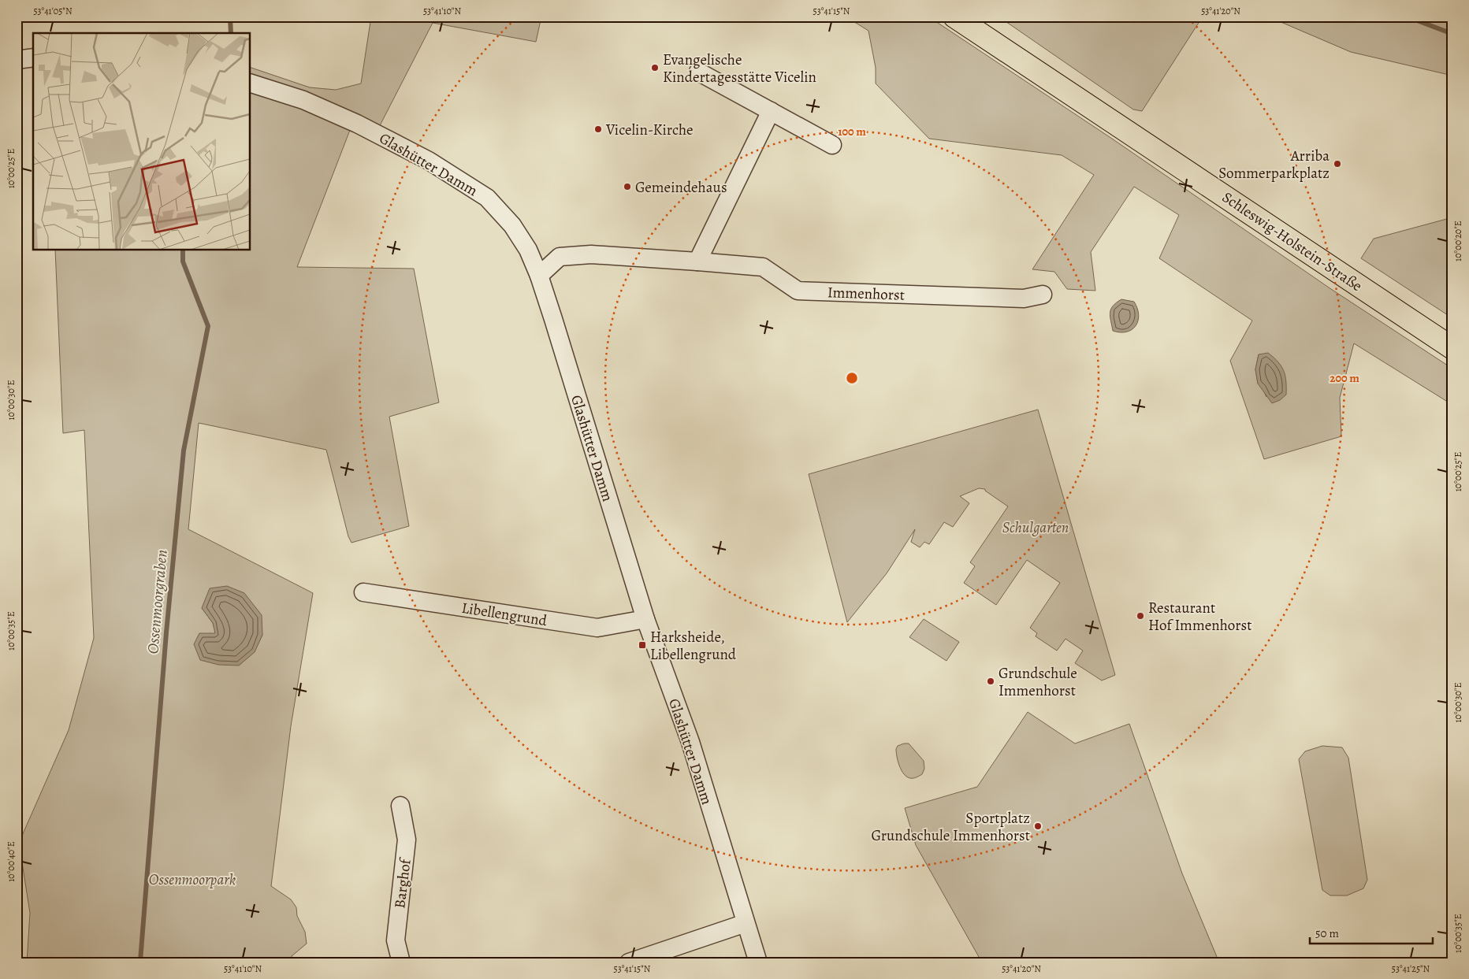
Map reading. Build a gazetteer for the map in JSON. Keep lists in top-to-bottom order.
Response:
{
  "streets": {
    "main road": ["Schleswig-Holstein-Straße"],
    "street": [
      "Glashütter Damm",
      "Immenhorst",
      "Libellengrund",
      "Barghof"
    ]
  },
  "crossings": [
    ["Glashütter Damm", "Immenhorst"],
    ["Glashütter Damm", "Libellengrund"]
  ],
  "water": ["Ossenmoorgraben"],
  "parks": ["Schulgarten", "Ossenmoorpark"],
  "places": {
    "other": [
      "Evangelische Kindertagesstätte Vicelin",
      "Vicelin-Kirche",
      "Arriba Sommerparkplatz",
      "Gemeindehaus",
      "Restaurant Hof Immenhorst",
      "Grundschule Immenhorst",
      "Sportplatz Grundschule Immenhorst"
    ],
    "transit": ["Harksheide, Libellengrund"]
  },
  "scale_bar": "50 m",
  "coordinates": [
    "53°41'05\"N",
    "53°41'10\"N",
    "53°41'15\"N",
    "53°41'20\"N",
    "10°00'25\"E",
    "10°00'20\"E",
    "10°00'30\"E",
    "10°00'35\"E",
    "10°00'40\"E",
    "53°41'25\"N"
  ],
  "rings": ["100 m", "200 m"]
}
